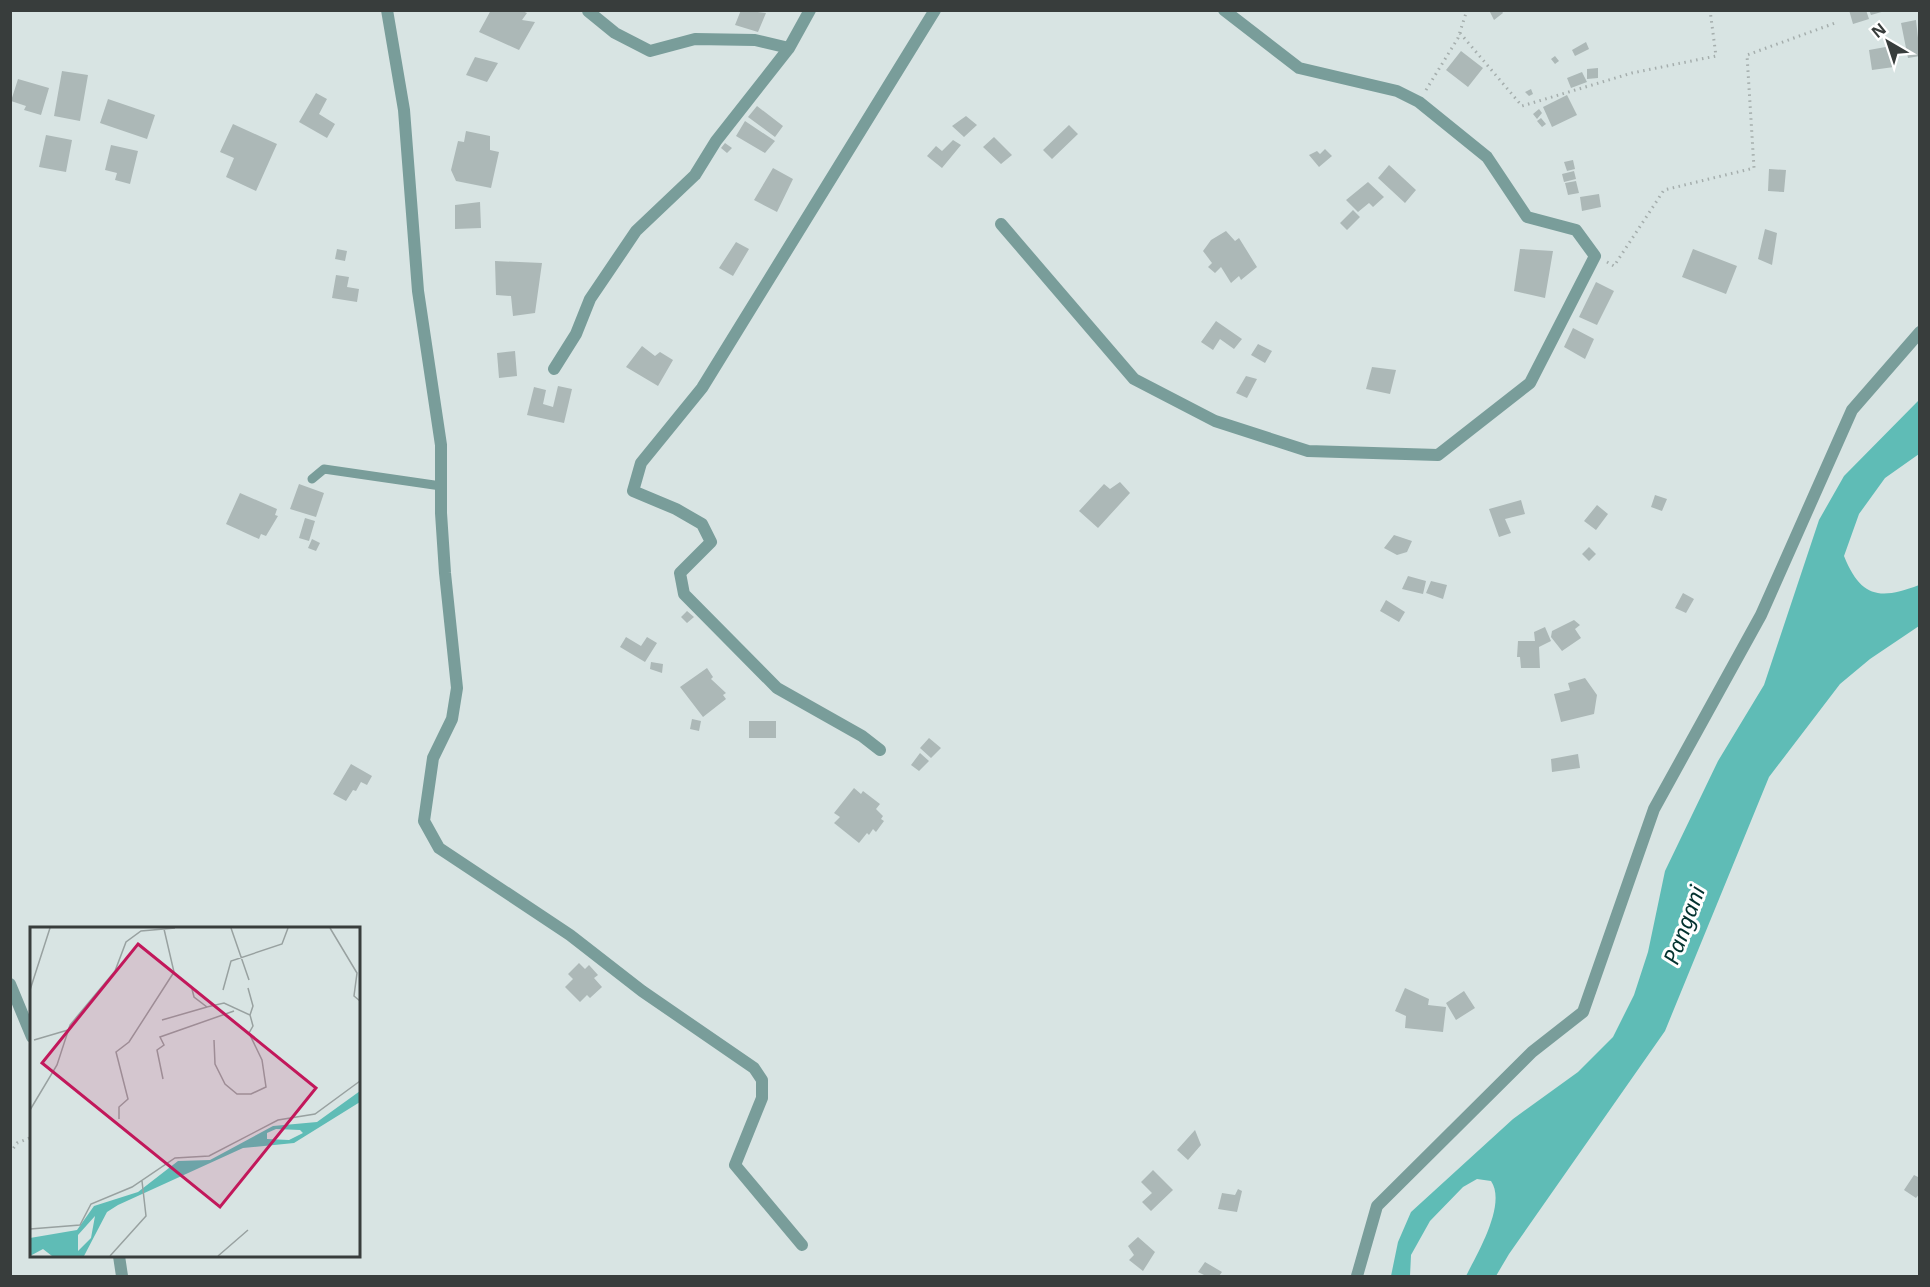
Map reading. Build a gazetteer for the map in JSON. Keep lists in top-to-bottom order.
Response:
{
  "water": ["Pangani"],
  "north": "top left"
}
